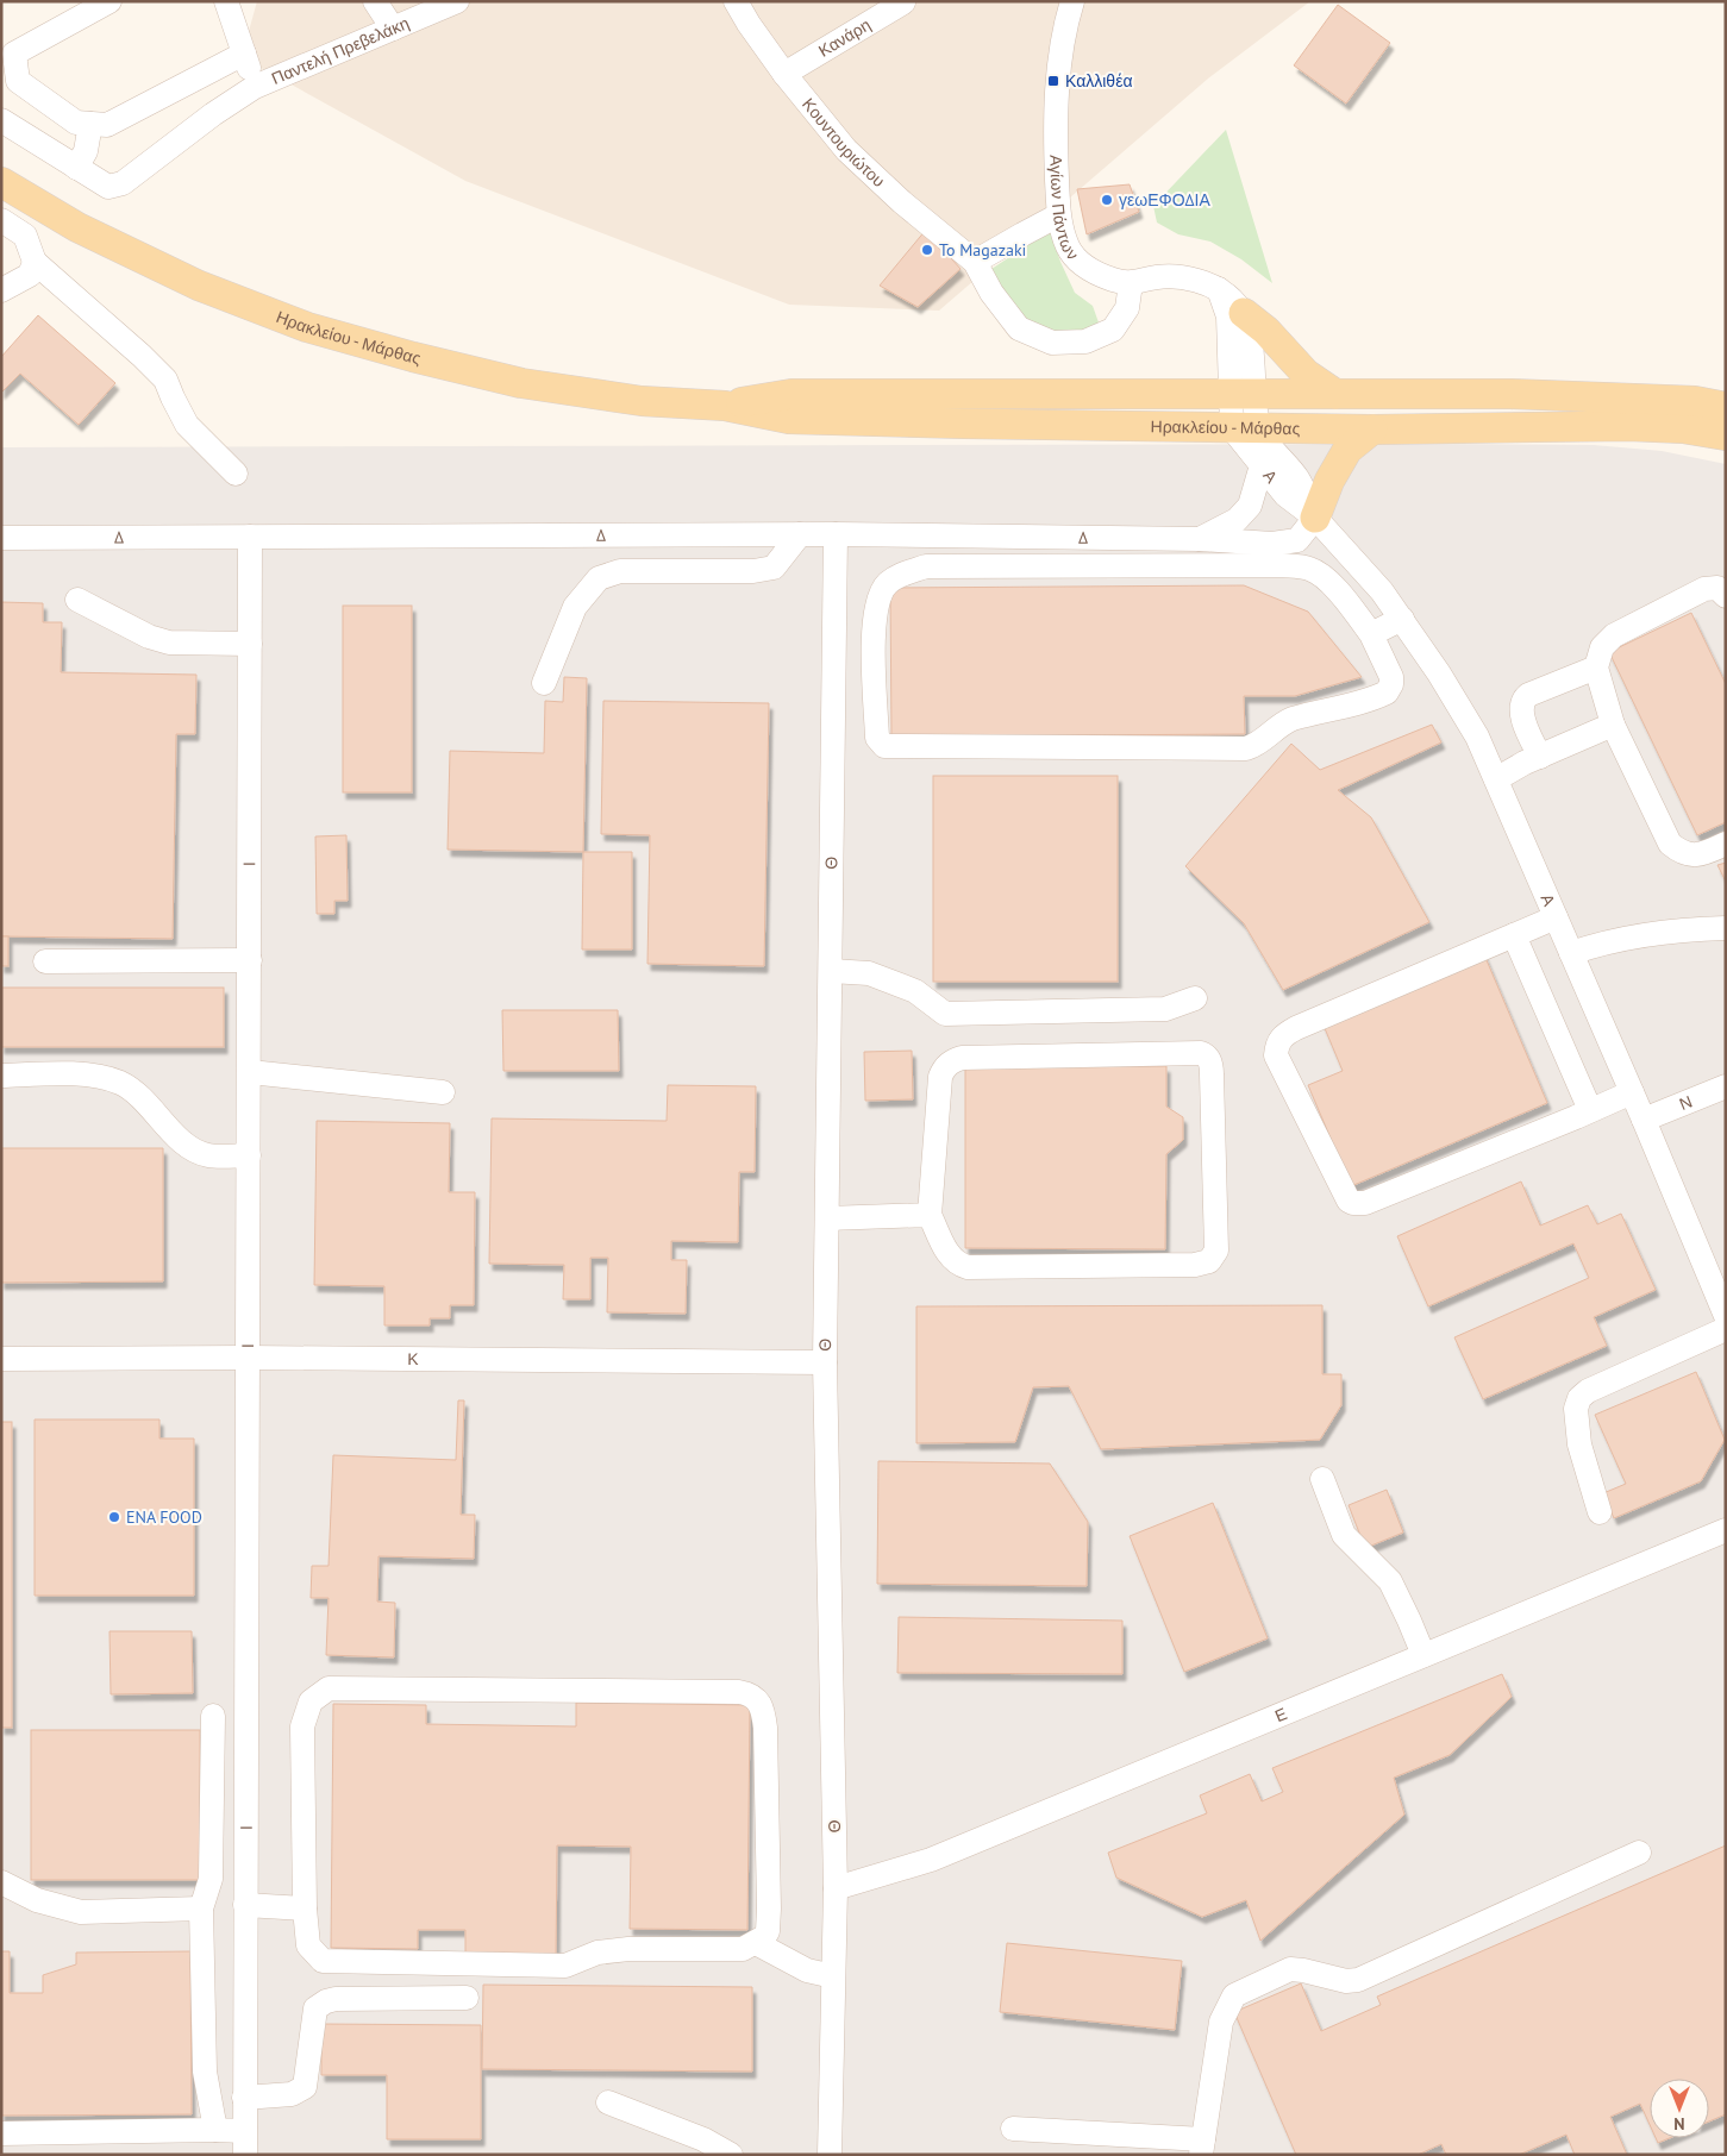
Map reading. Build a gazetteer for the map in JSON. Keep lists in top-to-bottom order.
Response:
{
  "streets": {
    "main road": ["Ηρακλείου - Μάρθας"],
    "street": [
      "Κανάρη",
      "Παντελή Πρεβελάκη",
      "Κουντουριώτου",
      "Αγίων Πάντων",
      "Α",
      "Δ",
      "Θ",
      "Ι",
      "Ν",
      "Κ",
      "Ε"
    ]
  },
  "crossings": [
    ["Κανάρη", "Κουντουριώτου"],
    ["Ηρακλείου - Μάρθας", "Α"],
    ["Α", "Δ"],
    ["Α", "Ν"],
    ["Δ", "Θ"],
    ["Δ", "Ι"],
    ["Θ", "Κ"],
    ["Θ", "Ε"],
    ["Ι", "Κ"]
  ],
  "places": {
    "transit": ["Καλλιθέα"],
    "other": ["γεωΕΦΟΔΙΑ", "To Magazaki", "ENA FOOD"]
  },
  "north": "bottom"
}
